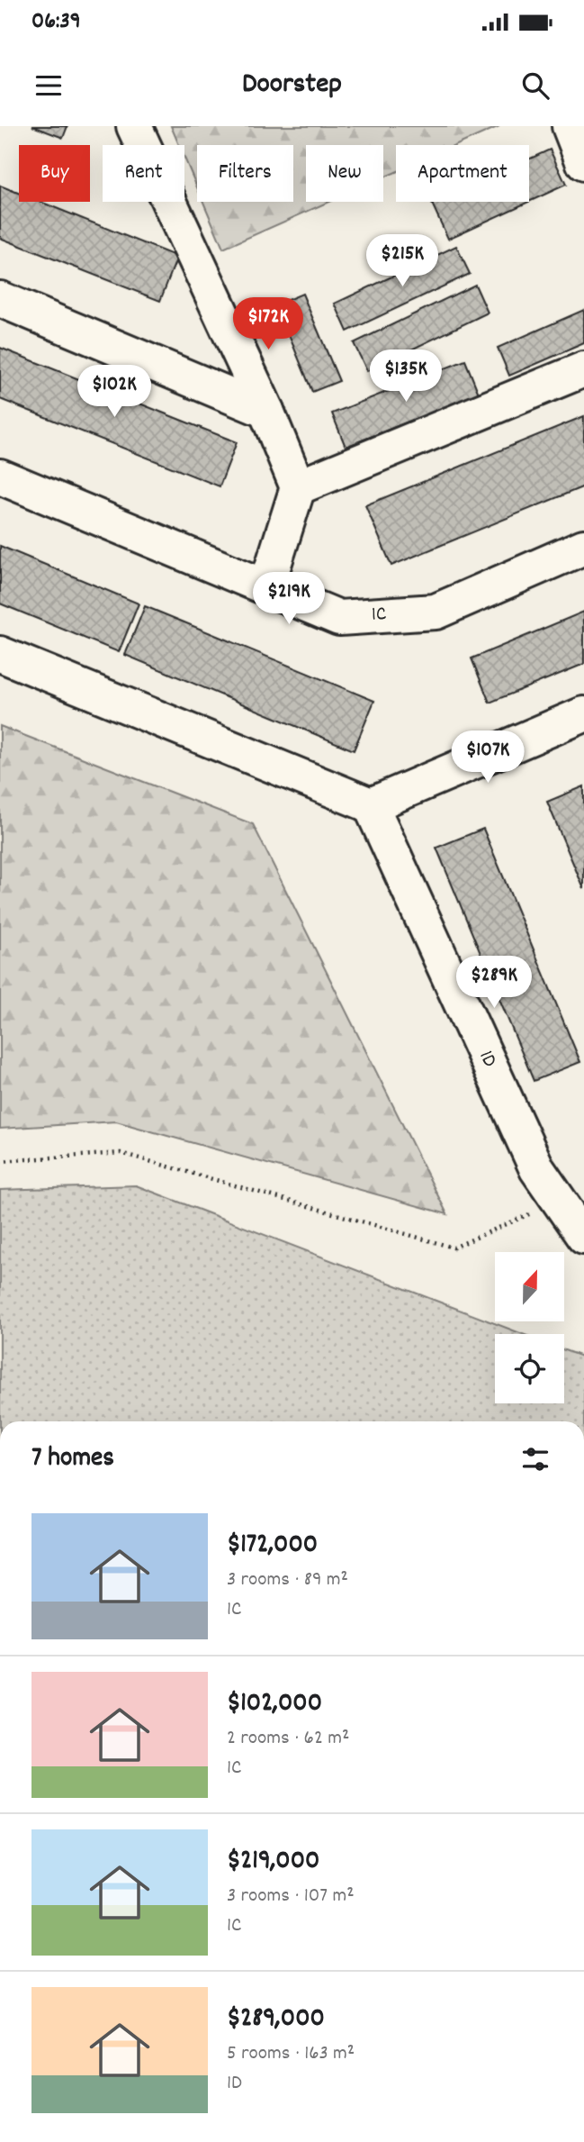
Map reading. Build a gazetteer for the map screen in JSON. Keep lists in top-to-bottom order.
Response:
{
  "streets": {
    "street": ["1C", "1D"]
  },
  "north": "top",
  "page": {
    "status": "06:39",
    "header": "Doorstep",
    "chip": [
      "Buy",
      "Rent",
      "Filters",
      "New",
      "Apartment"
    ],
    "price": [
      "$215K",
      "$172K",
      "$135K",
      "$102K",
      "$219K",
      "$107K",
      "$289K"
    ],
    "heading": "7 homes",
    "list": [
      {
        "name": "$172,000",
        "note": "3 rooms · 89 m² · 1C"
      },
      {
        "name": "$102,000",
        "note": "2 rooms · 62 m² · 1C"
      },
      {
        "name": "$219,000",
        "note": "3 rooms · 107 m² · 1C"
      },
      {
        "name": "$289,000",
        "note": "5 rooms · 163 m² · 1D"
      }
    ]
  }
}
